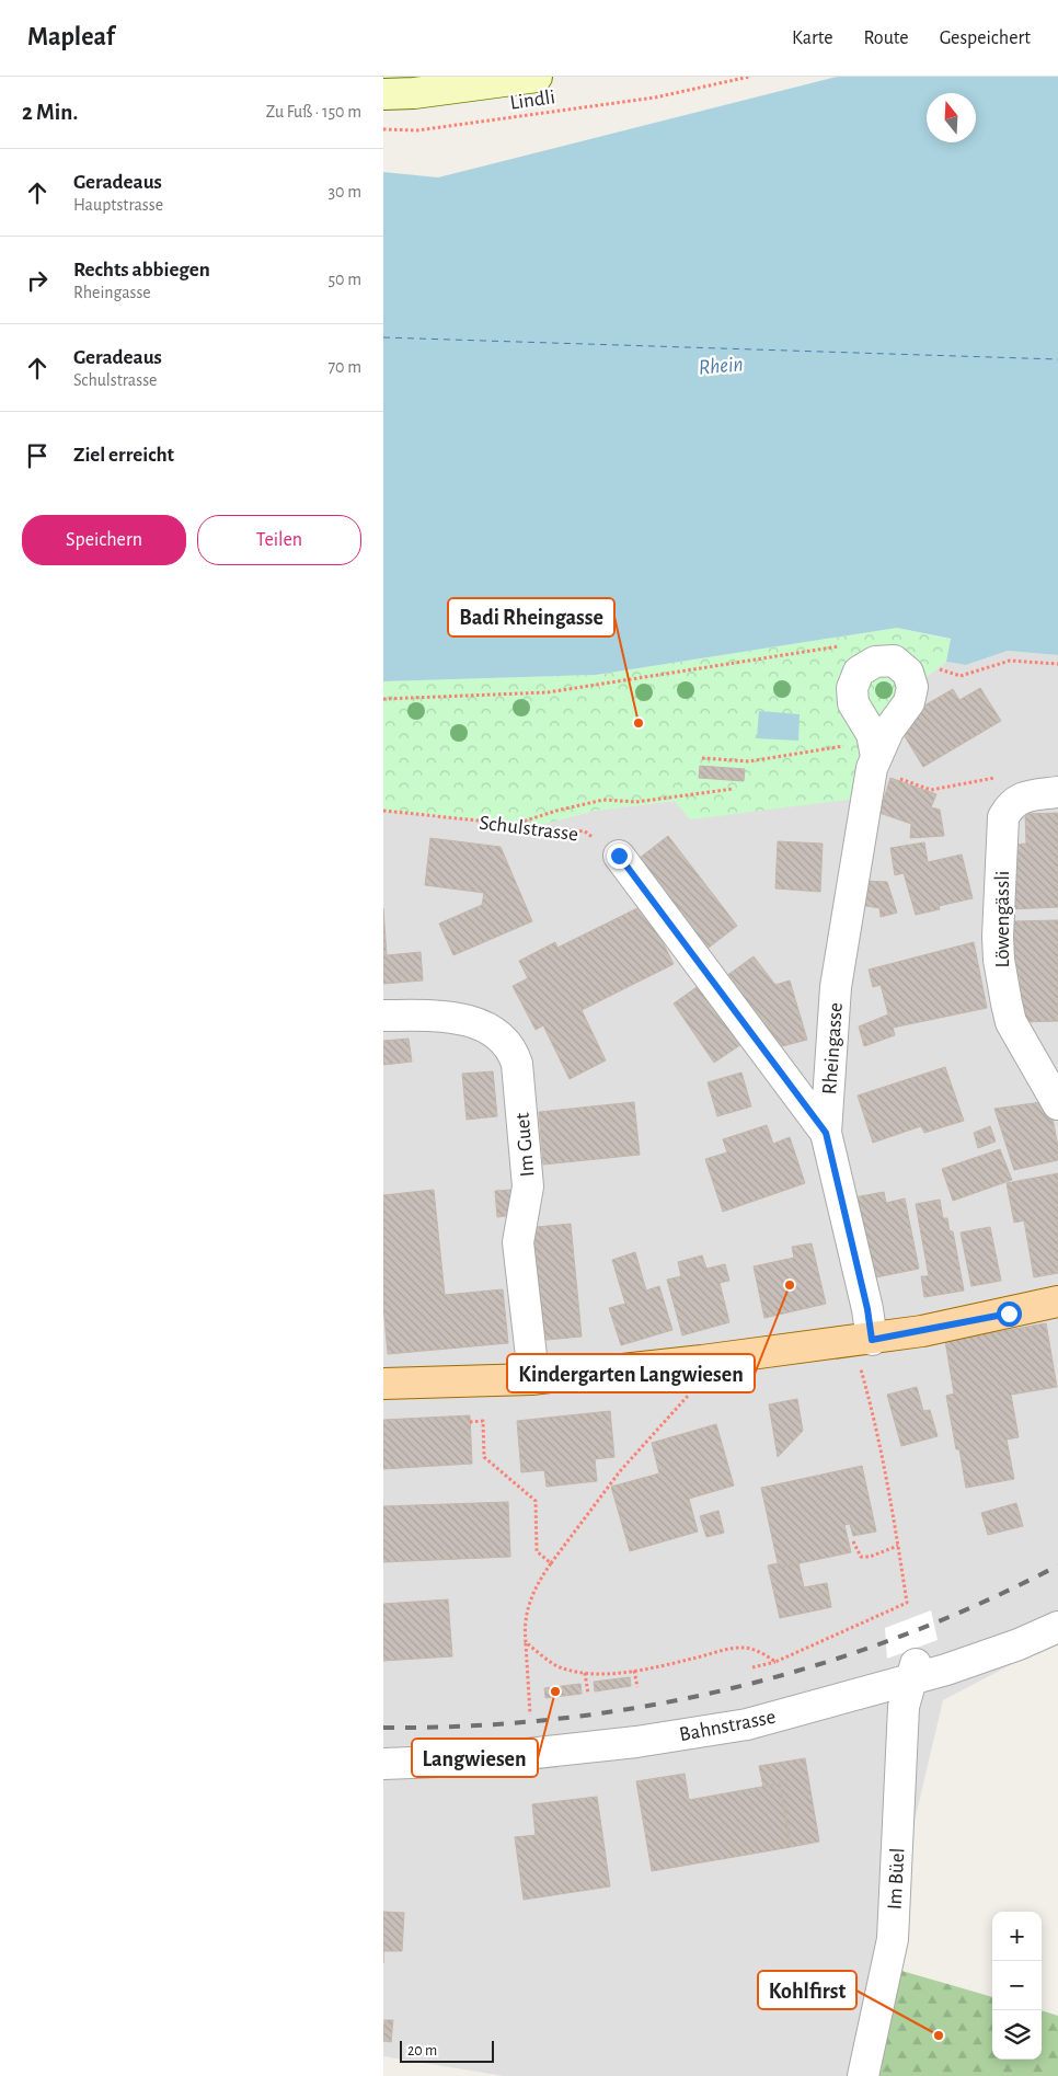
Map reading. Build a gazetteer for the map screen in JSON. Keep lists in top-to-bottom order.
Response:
{
  "streets": {
    "street": [
      "Löwengässli",
      "Rheingasse",
      "Im Guet",
      "Bahnstrasse",
      "Im Büel"
    ],
    "path": ["Lindli", "Schulstrasse"]
  },
  "crossings": [
    ["Bahnstrasse", "Im Büel"]
  ],
  "water": ["Rhein"],
  "places": [
    "Badi Rheingasse",
    "Kindergarten Langwiesen",
    "Langwiesen",
    "Kohlfirst"
  ],
  "scale_bar": "20 m",
  "north": "top",
  "page": {
    "header": "Mapleaf",
    "nav": ["Karte", "Route", "Gespeichert"],
    "heading": ["2 Min.", "Zu Fuß · 150 m"],
    "list": [
      ["Geradeaus", "Hauptstrasse", "30 m"],
      ["Rechts abbiegen", "Rheingasse", "50 m"],
      ["Geradeaus", "Schulstrasse", "70 m"],
      "Ziel erreicht"
    ],
    "buttons": ["Speichern", "Teilen"],
    "map_buttons": ["+", "−"],
    "scale": "20 m"
  }
}
